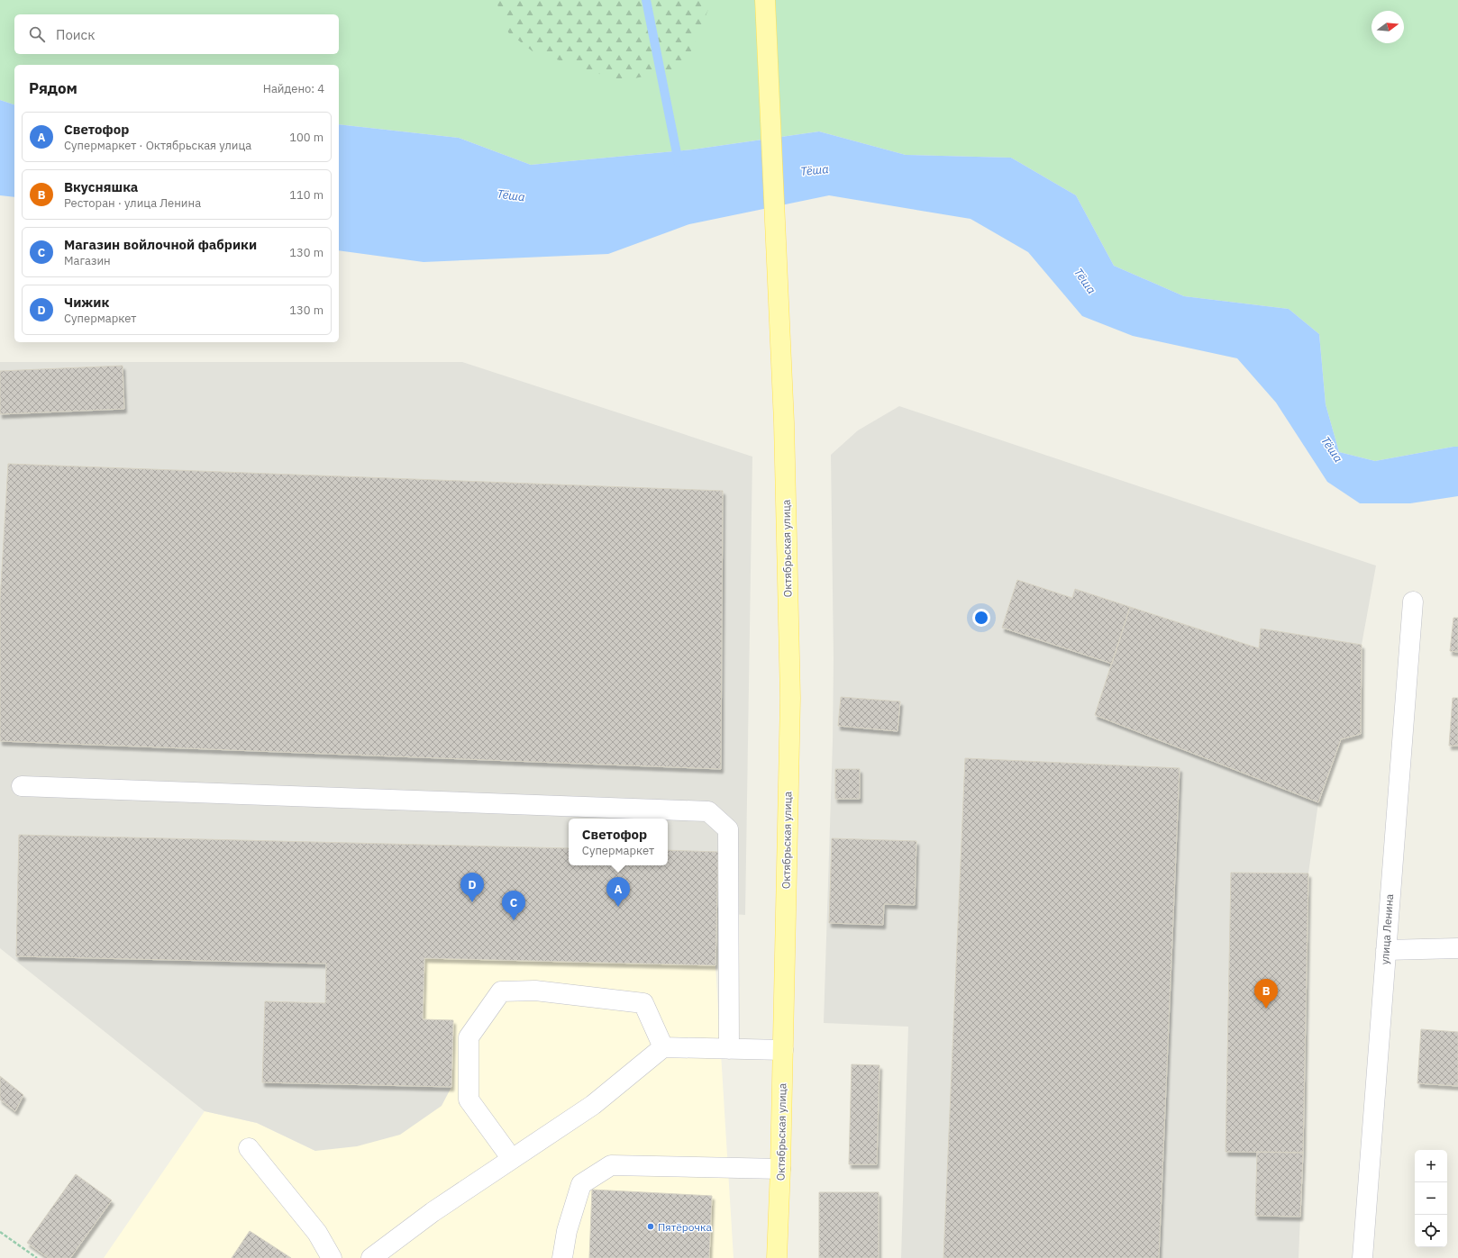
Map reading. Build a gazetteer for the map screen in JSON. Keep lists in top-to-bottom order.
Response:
{
  "streets": {
    "main road": ["Октябрьская улица"],
    "street": ["улица Ленина"]
  },
  "water": ["Тёша"],
  "places": ["Пятёрочка"],
  "north": "right",
  "page": {
    "search": "Поиск",
    "heading": ["Рядом", "Найдено: 4"],
    "list": [
      {
        "mark": "A",
        "name": "Светофор",
        "note": "Супермаркет · Октябрьская улица",
        "value": "100 m"
      },
      {
        "mark": "B",
        "name": "Вкусняшка",
        "note": "Ресторан · улица Ленина",
        "value": "110 m"
      },
      {
        "mark": "C",
        "name": "Магазин войлочной фабрики",
        "note": "Магазин",
        "value": "130 m"
      },
      {
        "mark": "D",
        "name": "Чижик",
        "note": "Супермаркет",
        "value": "130 m"
      }
    ],
    "popup": ["Светофор", "Супермаркет"],
    "pins": [
      "D",
      "A",
      "C",
      "B"
    ],
    "map_buttons": ["+", "−"]
  }
}
